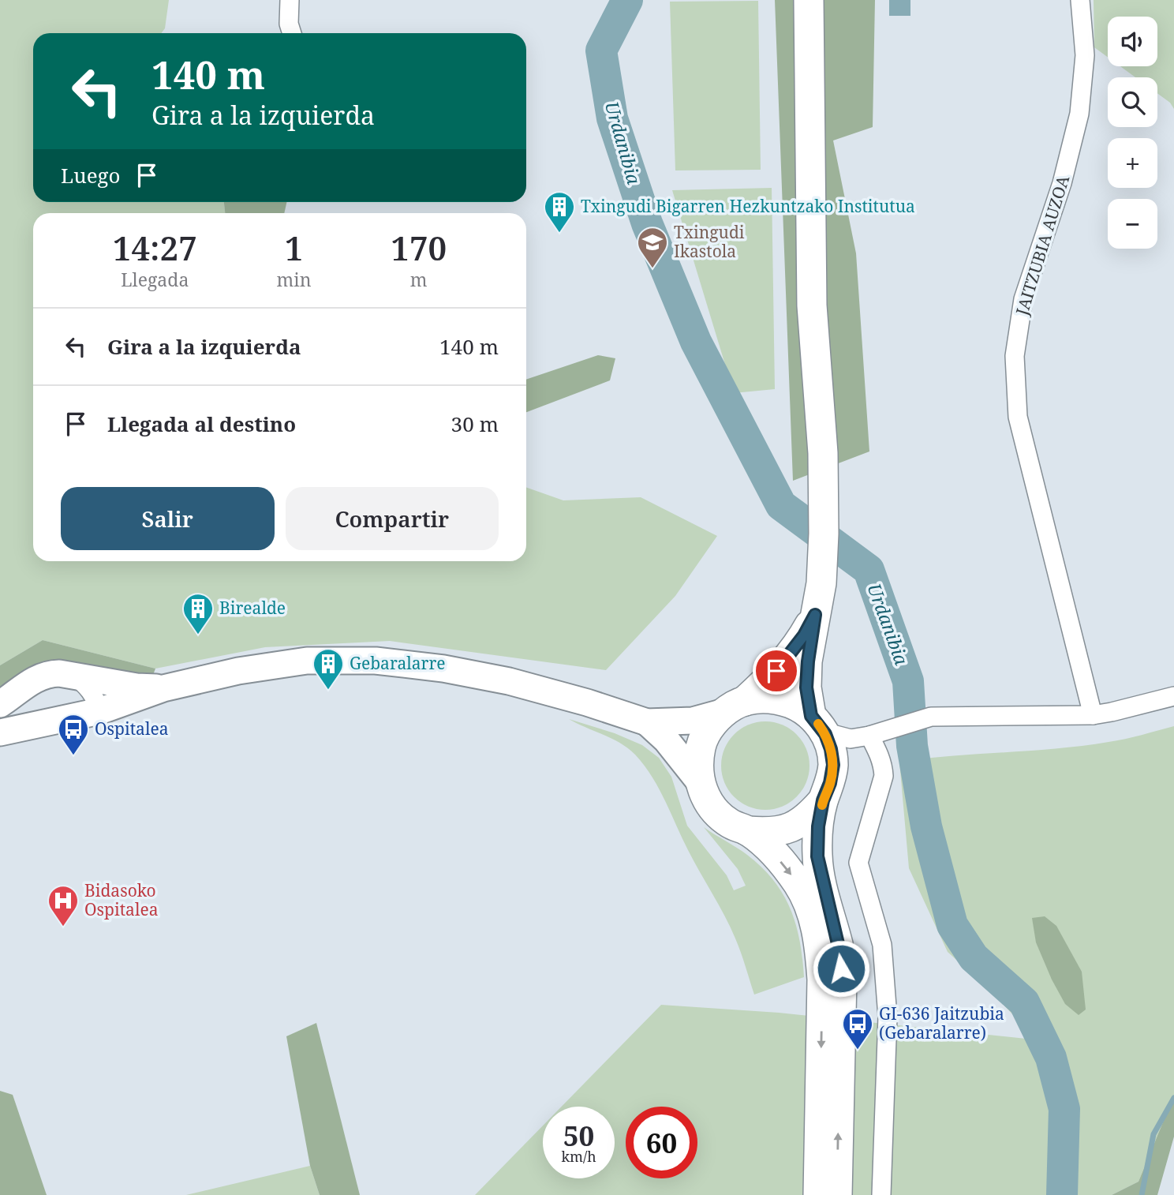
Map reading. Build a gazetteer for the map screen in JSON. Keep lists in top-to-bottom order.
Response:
{
  "streets": {
    "street": ["JAITZUBIA AUZOA"]
  },
  "water": ["Urdanibia"],
  "places": {
    "building": ["Txingudi Bigarren Hezkuntzako Institutua", "Birealde", "Gebaralarre"],
    "school or university": ["Txingudi Ikastola"],
    "bus stop": ["Ospitalea", "GI-636 Jaitzubia (Gebaralarre)"],
    "hospital": ["Bidasoko Ospitalea"]
  },
  "page": {
    "map_buttons": ["+", "−"],
    "turn": ["140 m", "Gira a la izquierda"],
    "then": "Luego",
    "eta": [
      "14:27",
      "Llegada",
      "1",
      "min",
      "170",
      "m"
    ],
    "list": [
      {
        "name": "Gira a la izquierda",
        "value": "140 m"
      },
      {
        "name": "Llegada al destino",
        "value": "30 m"
      }
    ],
    "buttons": ["Salir", "Compartir"],
    "speed": "50 km/h",
    "limit": "60"
  }
}
